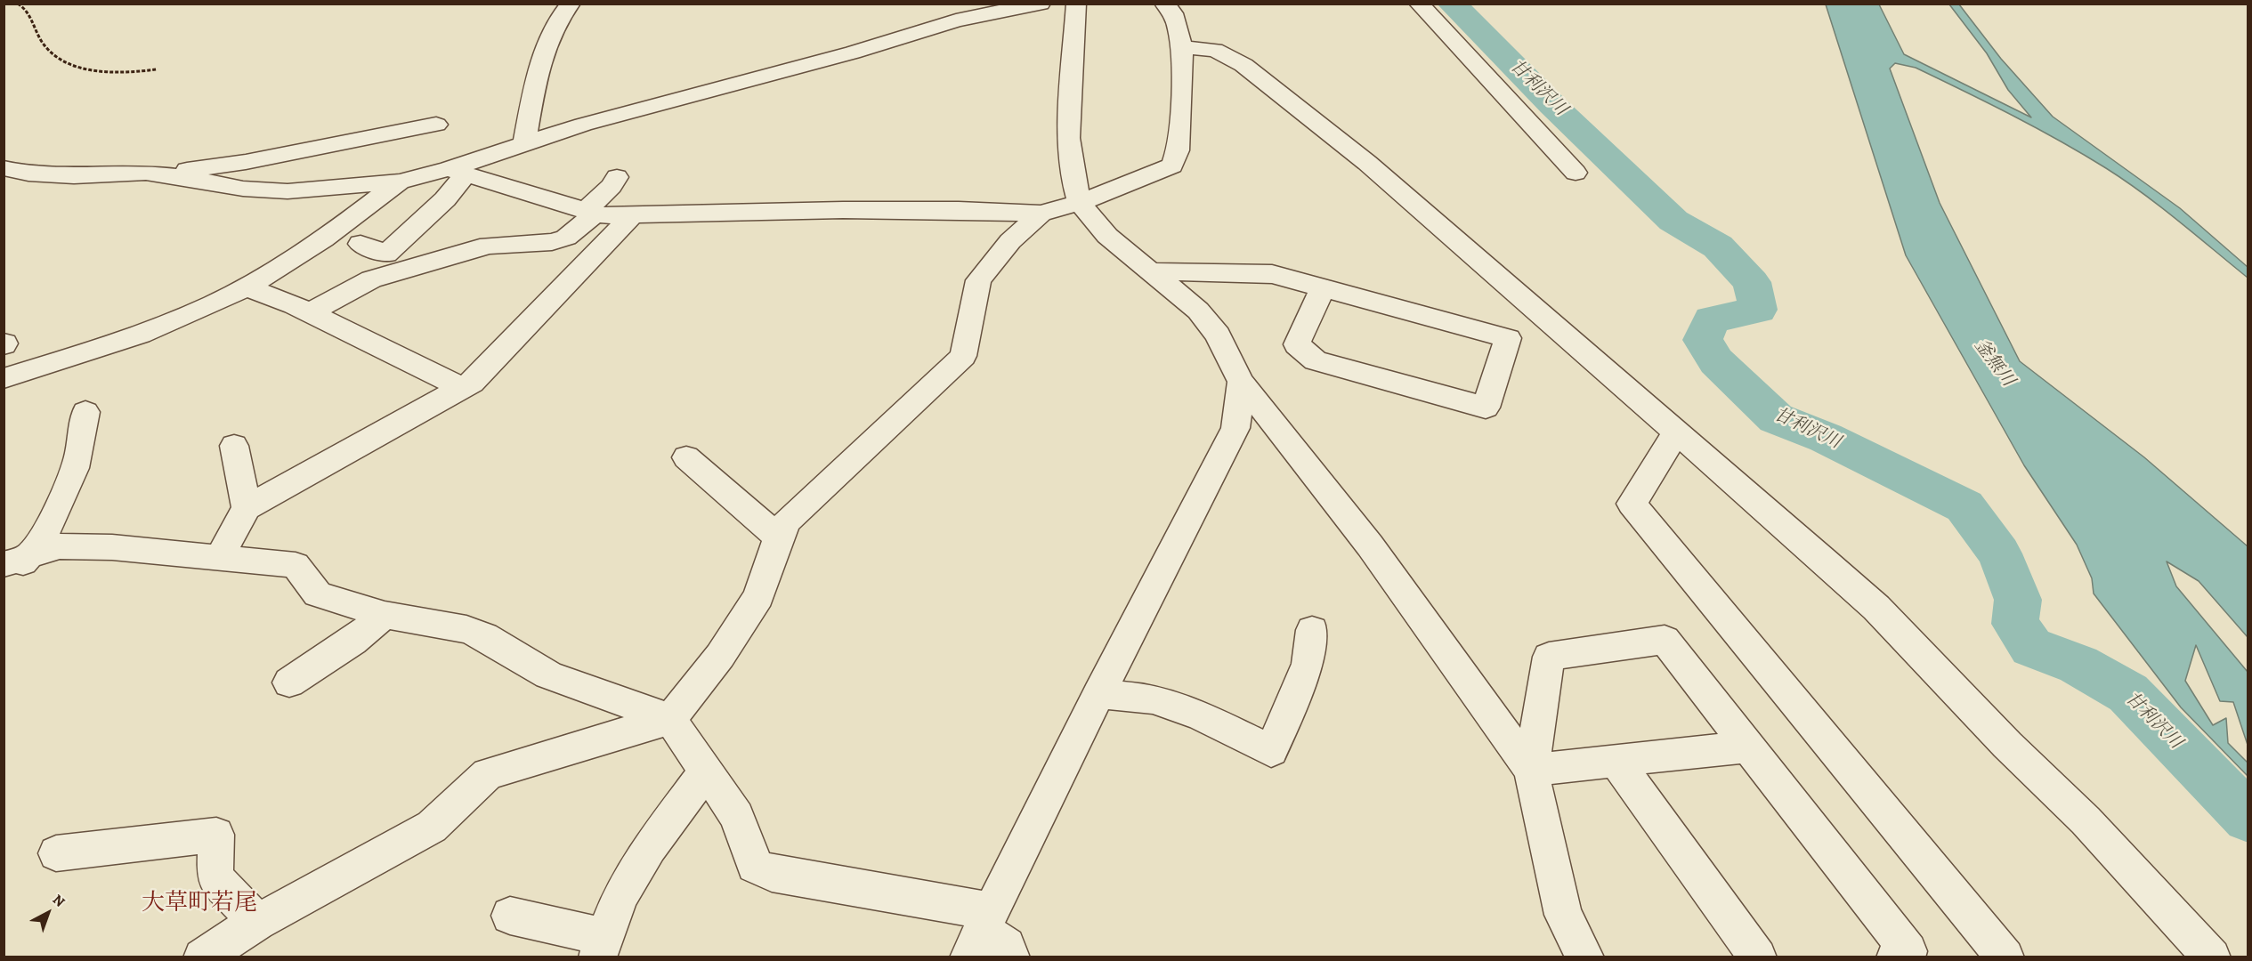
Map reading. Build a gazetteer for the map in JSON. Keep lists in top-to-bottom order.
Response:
{
  "districts": ["大草町若尾"],
  "water": ["甘利沢川", "釜無川"],
  "north": "top right"
}
